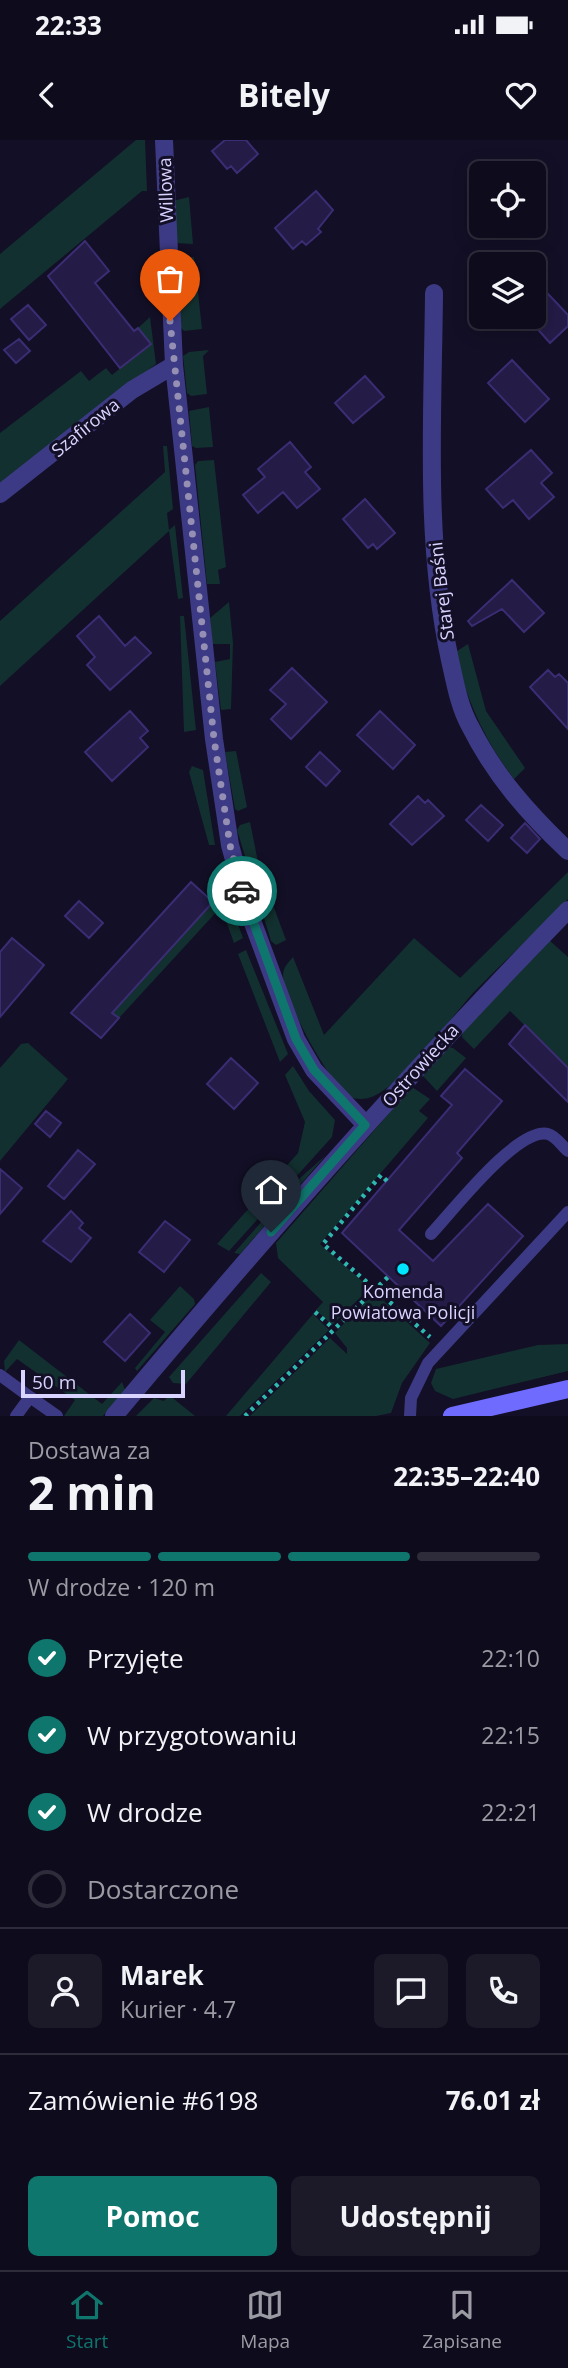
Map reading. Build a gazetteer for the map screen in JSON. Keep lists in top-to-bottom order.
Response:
{
  "streets": {
    "street": [
      "Willowa",
      "Szafirowa",
      "Starej Baśni",
      "Ostrowiecka"
    ]
  },
  "crossings": [
    ["Willowa", "Szafirowa"],
    ["Willowa", "Ostrowiecka"]
  ],
  "places": ["Komenda Powiatowa Policji"],
  "scale_bar": "50 m",
  "page": {
    "status": "22:33",
    "header": "Bitely",
    "scale": "50 m",
    "heading": ["2 min", "Dostawa za", "22:35–22:40"],
    "panel": [
      "Marek",
      "Kurier · 4.7",
      "Zamówienie #6198",
      "76.01 zł"
    ],
    "bar": "W drodze · 120 m",
    "list": [
      ["Przyjęte", "22:10"],
      ["W przygotowaniu", "22:15"],
      ["W drodze", "22:21"],
      "Dostarczone"
    ],
    "buttons": ["Pomoc", "Udostępnij"],
    "tabs": ["Start", "Mapa", "Zapisane"]
  }
}
